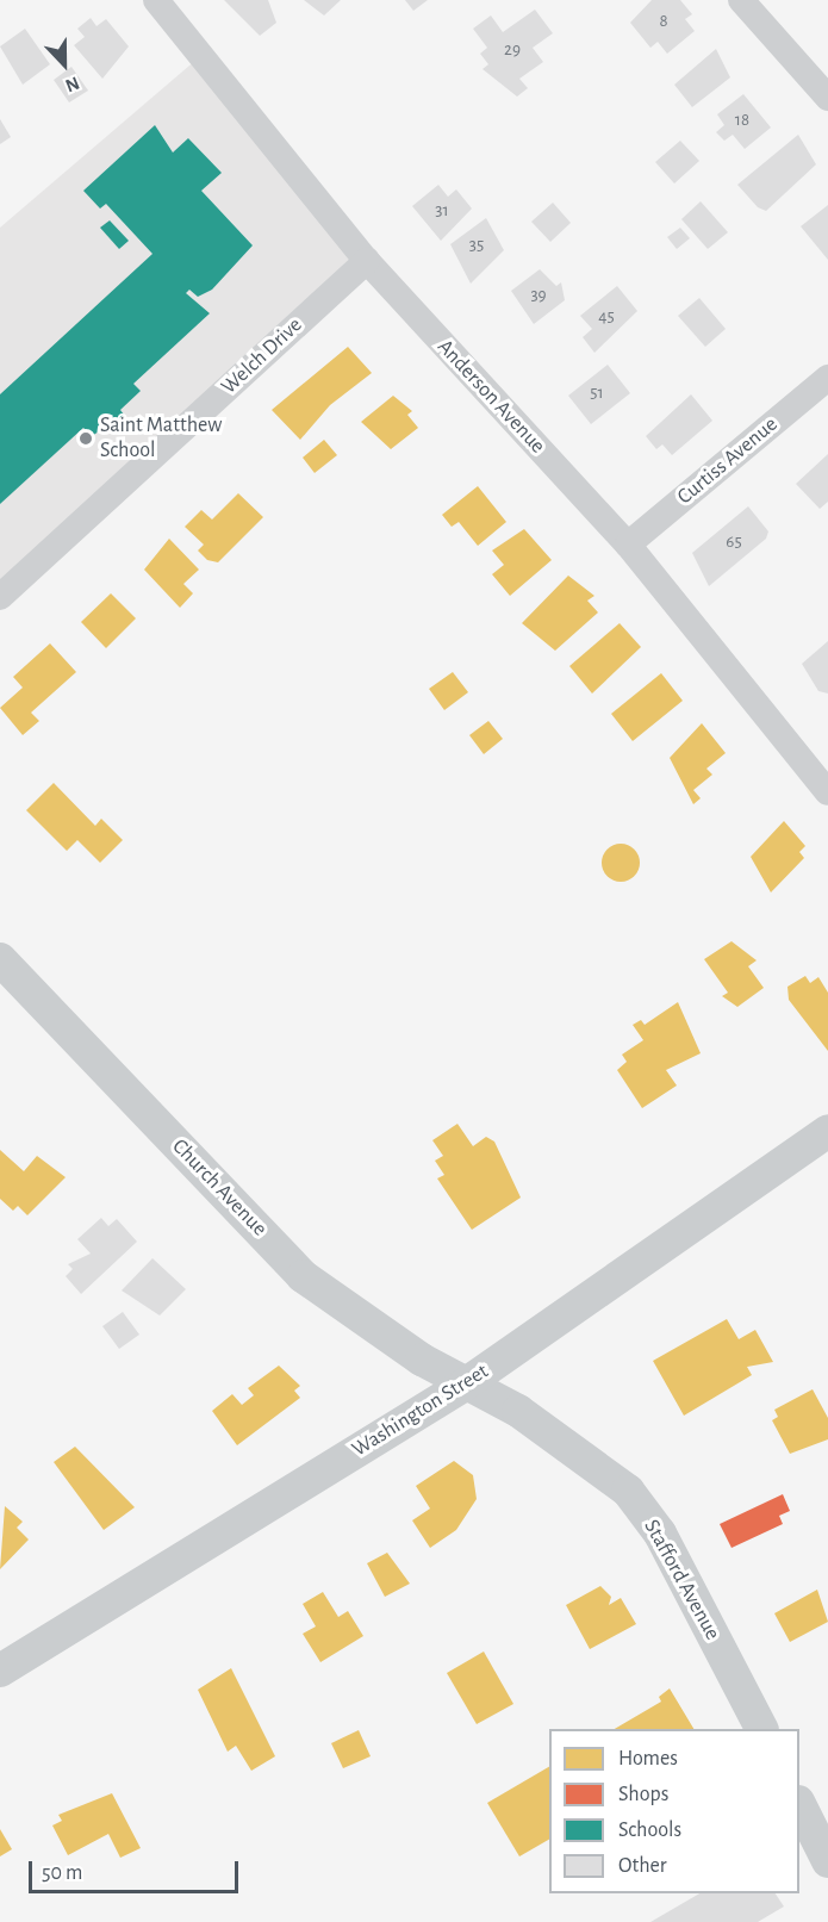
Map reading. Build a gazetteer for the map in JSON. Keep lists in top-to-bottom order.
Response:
{
  "streets": {
    "main road": ["Church Avenue", "Washington Street", "Stafford Avenue"],
    "street": ["Welch Drive", "Anderson Avenue", "Curtiss Avenue"]
  },
  "crossings": [
    ["Welch Drive", "Anderson Avenue"],
    ["Anderson Avenue", "Curtiss Avenue"],
    ["Church Avenue", "Washington Street"],
    ["Church Avenue", "Stafford Avenue"],
    ["Washington Street", "Stafford Avenue"]
  ],
  "places": ["Saint Matthew School"],
  "house_numbers": [
    "8",
    "29",
    "18",
    "31",
    "35",
    "39",
    "45",
    "51",
    "65"
  ],
  "legend": [
    "Homes",
    "Shops",
    "Schools",
    "Other"
  ],
  "scale_bar": "50 m",
  "north": "bottom"
}
